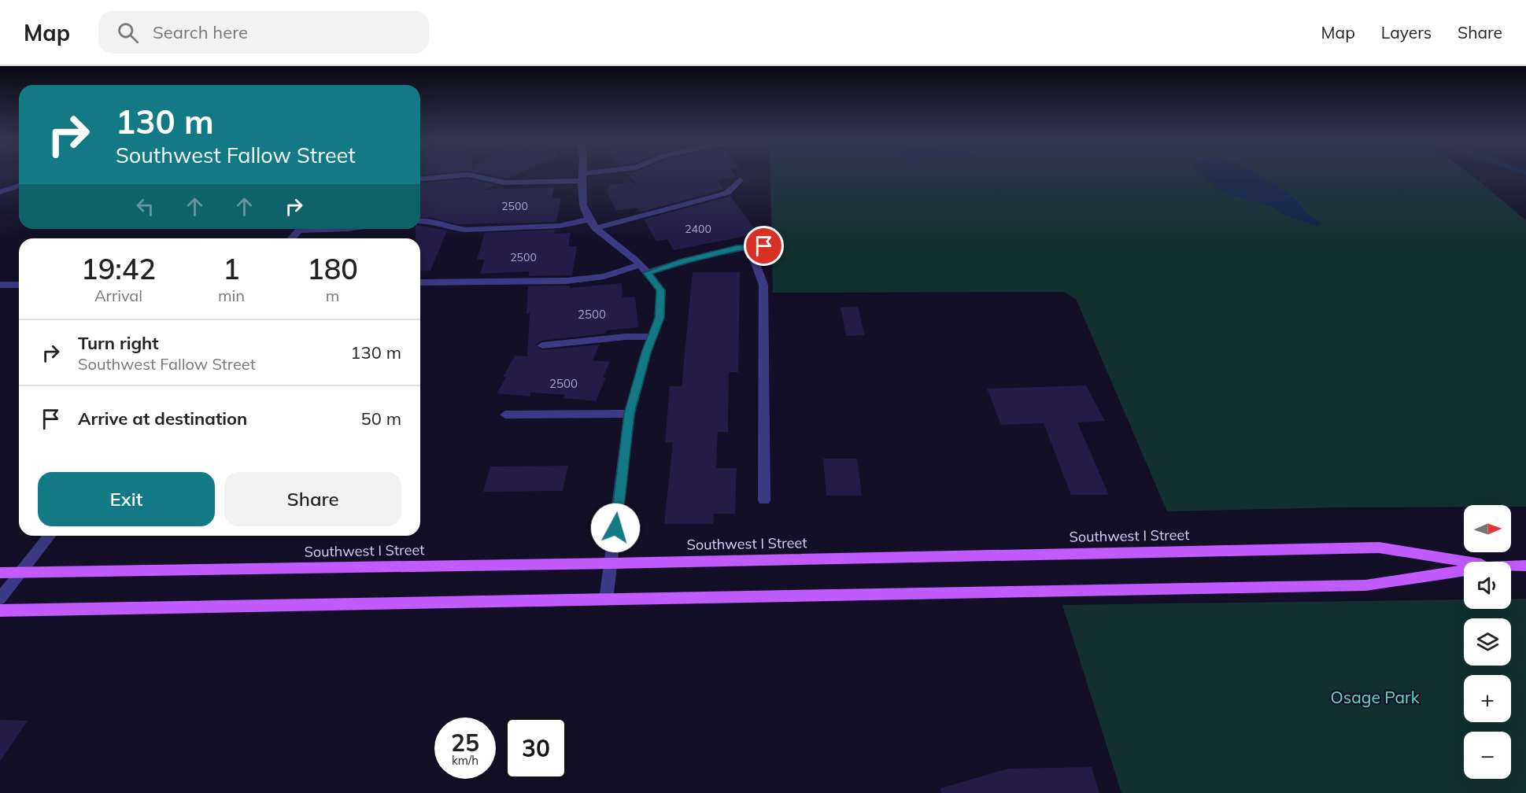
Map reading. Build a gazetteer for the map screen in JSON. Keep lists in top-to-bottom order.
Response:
{
  "streets": {
    "main road": ["Southwest I Street"]
  },
  "parks": ["Osage Park"],
  "house_numbers": [
    "2500",
    "2400",
    "2500",
    "2500",
    "2500"
  ],
  "north": "right",
  "page": {
    "header": "Map",
    "search": "Search here",
    "nav": ["Map", "Layers", "Share"],
    "turn": ["130 m", "Southwest Fallow Street"],
    "eta": [
      "19:42",
      "Arrival",
      "1",
      "min",
      "180",
      "m"
    ],
    "list": [
      {
        "name": "Turn right",
        "note": "Southwest Fallow Street",
        "value": "130 m"
      },
      {
        "name": "Arrive at destination",
        "value": "50 m"
      }
    ],
    "buttons": ["Exit", "Share"],
    "map_buttons": ["+", "−"],
    "speed": "25 km/h",
    "limit": "30"
  }
}
